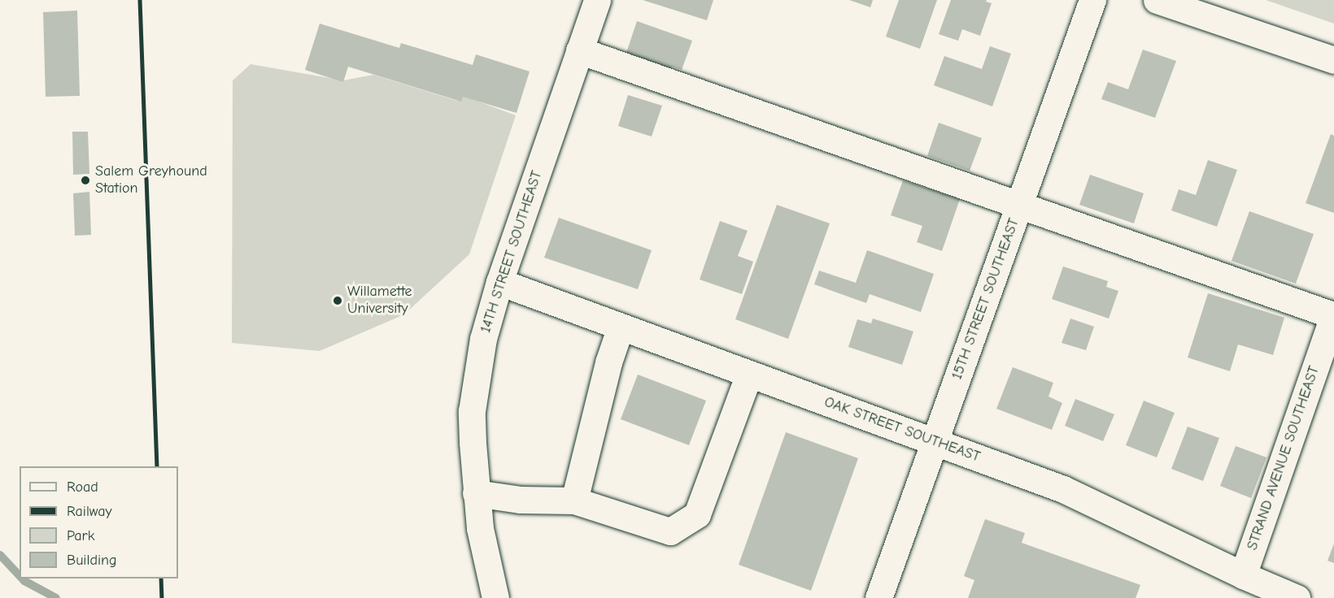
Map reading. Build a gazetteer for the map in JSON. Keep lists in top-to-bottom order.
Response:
{
  "streets": {
    "street": [
      "14TH STREET SOUTHEAST",
      "15TH STREET SOUTHEAST",
      "OAK STREET SOUTHEAST",
      "STRAND AVENUE SOUTHEAST"
    ]
  },
  "crossings": [
    ["14TH STREET SOUTHEAST", "OAK STREET SOUTHEAST"],
    ["15TH STREET SOUTHEAST", "OAK STREET SOUTHEAST"],
    ["OAK STREET SOUTHEAST", "STRAND AVENUE SOUTHEAST"]
  ],
  "places": ["Salem Greyhound Station", "Willamette University"],
  "legend": [
    "Road",
    "Railway",
    "Park",
    "Building"
  ]
}
